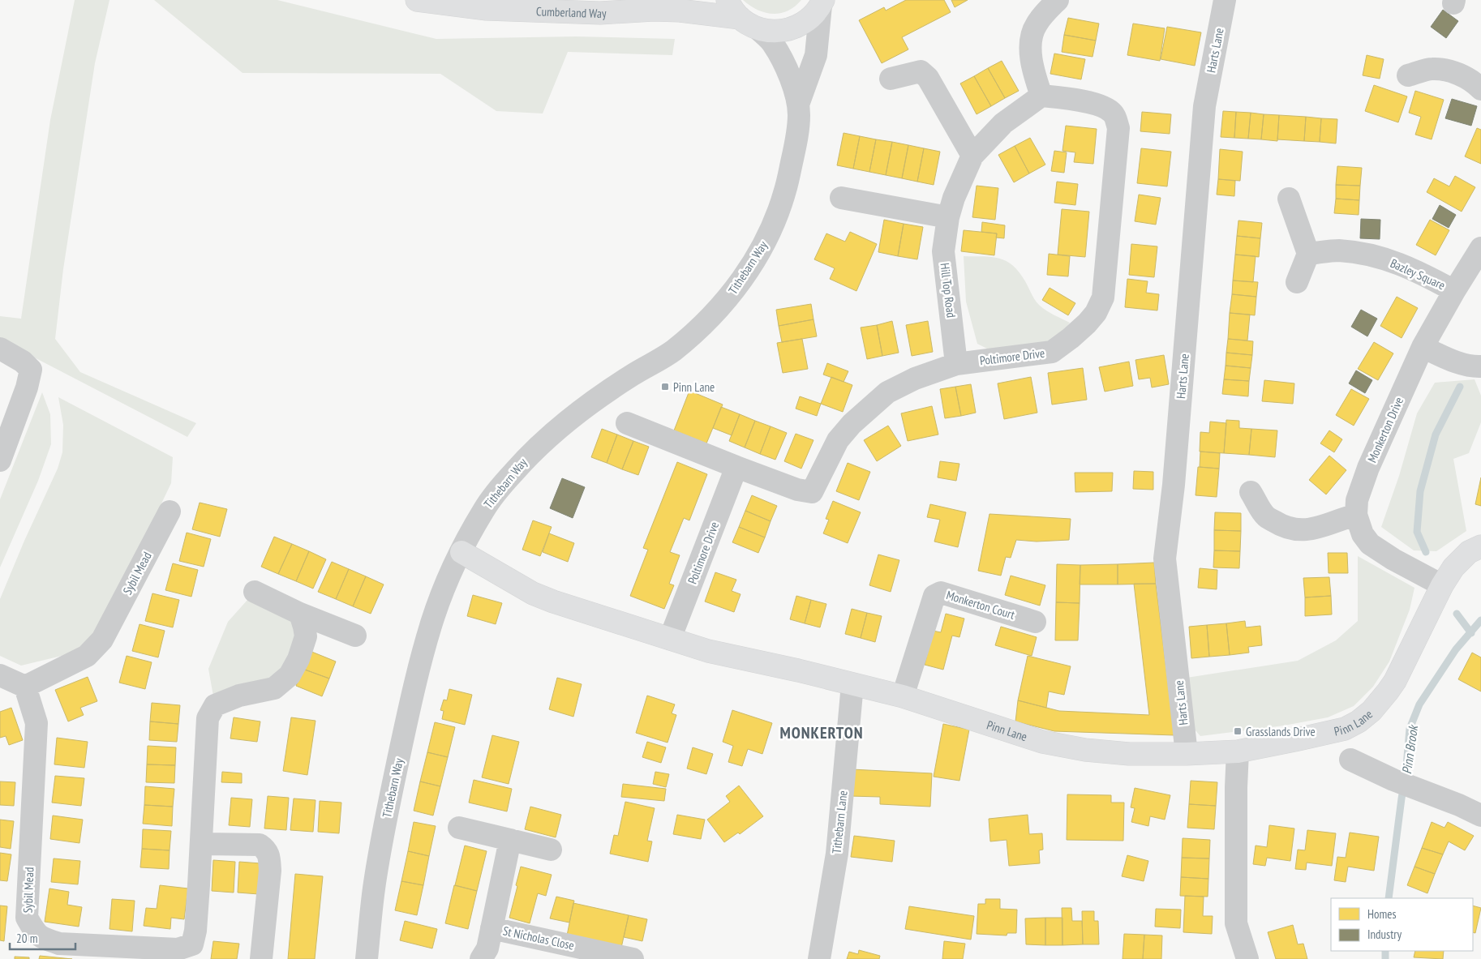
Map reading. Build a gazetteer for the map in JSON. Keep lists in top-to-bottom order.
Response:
{
  "streets": {
    "street": [
      "Cumberland Way",
      "Harts Lane",
      "Tithebarn Way",
      "Bazley Square",
      "Hill Top Road",
      "Poltimore Drive",
      "Monkerton Drive",
      "Sybil Mead",
      "Monkerton Court",
      "Pinn Lane",
      "Tithebarn Lane",
      "St Nicholas Close"
    ]
  },
  "crossings": [
    ["Cumberland Way", "Tithebarn Way"],
    ["Harts Lane", "Pinn Lane"],
    ["Tithebarn Way", "Pinn Lane"],
    ["Bazley Square", "Monkerton Drive"],
    ["Hill Top Road", "Poltimore Drive"],
    ["Poltimore Drive", "Pinn Lane"],
    ["Monkerton Drive", "Pinn Lane"],
    ["Monkerton Court", "Pinn Lane"],
    ["Pinn Lane", "Tithebarn Lane"]
  ],
  "districts": ["MONKERTON"],
  "water": ["Pinn Brook"],
  "places": {
    "transit": ["Pinn Lane", "Grasslands Drive"]
  },
  "legend": ["Homes", "Industry"],
  "scale_bar": "20 m"
}
